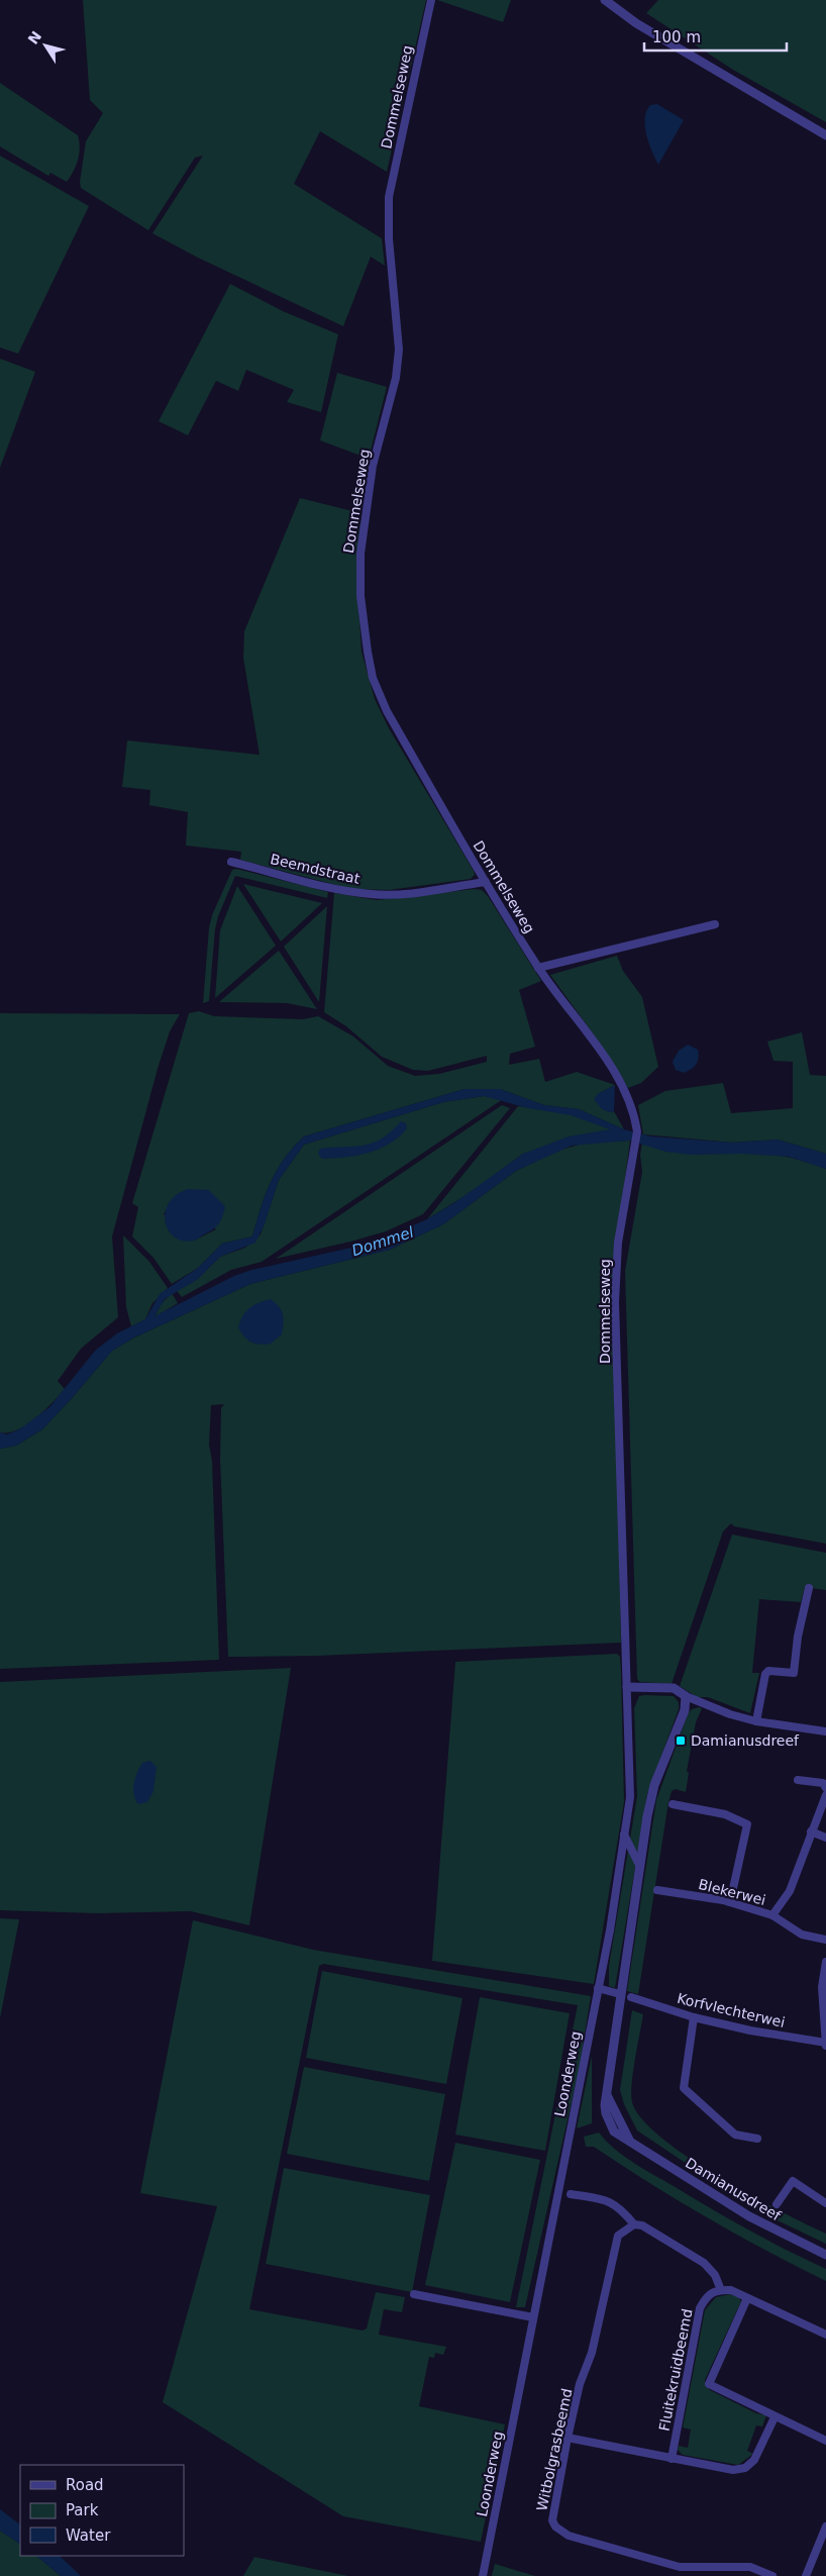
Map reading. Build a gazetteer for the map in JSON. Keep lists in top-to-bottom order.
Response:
{
  "streets": {
    "street": [
      "Dommelseweg",
      "Beemdstraat",
      "Blekerwei",
      "Korfvlechterwei",
      "Loonderweg",
      "Damianusdreef",
      "Fluitekruidbeemd",
      "Witbolgrasbeemd"
    ]
  },
  "crossings": [
    ["Dommelseweg", "Beemdstraat"],
    ["Dommelseweg", "Loonderweg"]
  ],
  "water": ["Dommel"],
  "places": {
    "transit": ["Damianusdreef"]
  },
  "legend": ["Road", "Park", "Water"],
  "scale_bar": "100 m",
  "north": "top left"
}
